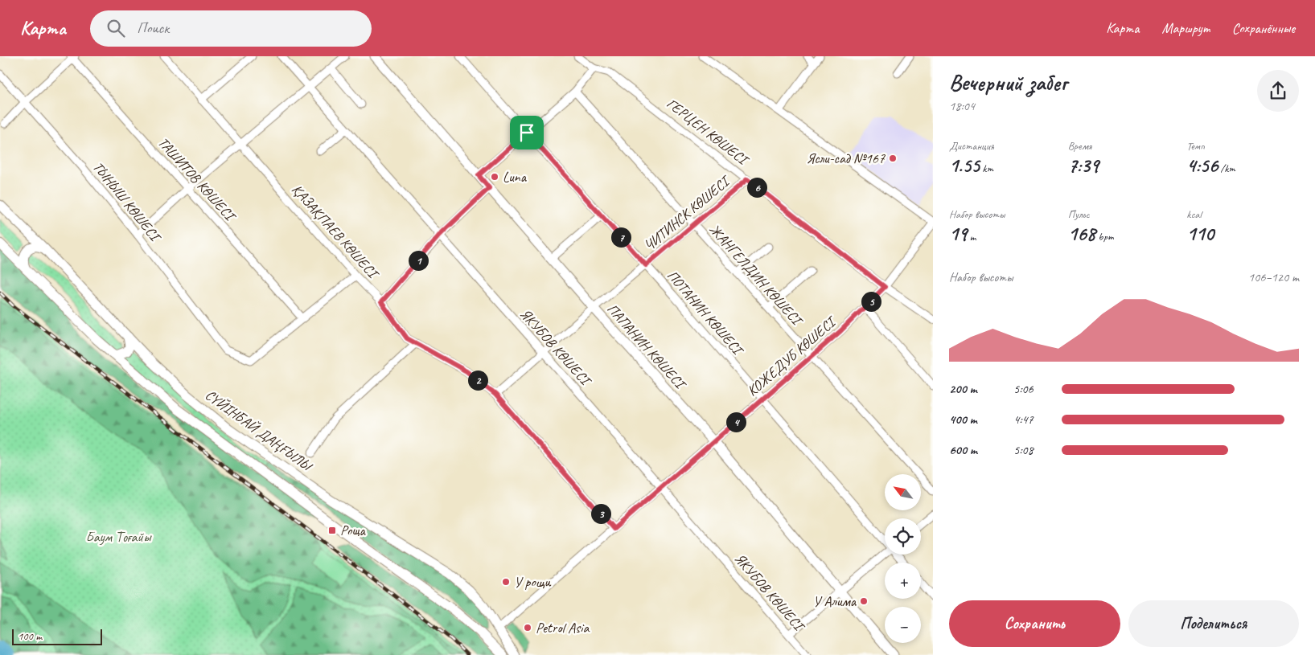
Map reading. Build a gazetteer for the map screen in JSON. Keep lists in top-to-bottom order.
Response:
{
  "streets": {
    "main road": ["ПАПАНИН КӨШЕСІ", "СҮЙІНБАЙ ДАҢҒЫЛЫ"],
    "street": [
      "ГЕРЦЕН КӨШЕСІ",
      "ТАШИТОВ КӨШЕСІ",
      "ТЫНЫШ КӨШЕСІ",
      "ЧИТИНСК КӨШЕСІ",
      "ҚАЗАҚПАЕВ КӨШЕСІ",
      "ЖАНГЕЛДИН КӨШЕСІ",
      "ПОТАНИН КӨШЕСІ",
      "ЯКУБОВ КӨШЕСІ",
      "КОЖЕДУБ КӨШЕСІ"
    ]
  },
  "crossings": [
    ["ГЕРЦЕН КӨШЕСІ", "ЧИТИНСК КӨШЕСІ"],
    ["ГЕРЦЕН КӨШЕСІ", "КОЖЕДУБ КӨШЕСІ"],
    ["ТАШИТОВ КӨШЕСІ", "ТЫНЫШ КӨШЕСІ"],
    ["ЧИТИНСК КӨШЕСІ", "ҚАЗАҚПАЕВ КӨШЕСІ"],
    ["ЧИТИНСК КӨШЕСІ", "ЖАНГЕЛДИН КӨШЕСІ"],
    ["ЧИТИНСК КӨШЕСІ", "ПОТАНИН КӨШЕСІ"],
    ["ЧИТИНСК КӨШЕСІ", "ПАПАНИН КӨШЕСІ"],
    ["ЧИТИНСК КӨШЕСІ", "ЯКУБОВ КӨШЕСІ"],
    ["ҚАЗАҚПАЕВ КӨШЕСІ", "КОЖЕДУБ КӨШЕСІ"],
    ["ЖАНГЕЛДИН КӨШЕСІ", "КОЖЕДУБ КӨШЕСІ"],
    ["ПОТАНИН КӨШЕСІ", "КОЖЕДУБ КӨШЕСІ"],
    ["ПАПАНИН КӨШЕСІ", "КОЖЕДУБ КӨШЕСІ"],
    ["ЯКУБОВ КӨШЕСІ", "КОЖЕДУБ КӨШЕСІ"],
    ["КОЖЕДУБ КӨШЕСІ", "СҮЙІНБАЙ ДАҢҒЫЛЫ"]
  ],
  "parks": ["Баум Тоғайы"],
  "places": {
    "other": [
      "Ясли-сад №167",
      "Luna",
      "У рощи",
      "У Алима",
      "Petrol Asia"
    ],
    "transit": ["Роща"]
  },
  "scale_bar": "100 m",
  "north": "top left",
  "page": {
    "header": "Карта",
    "search": "Поиск",
    "nav": ["Карта", "Маршрут", "Сохранённые"],
    "heading": ["Вечерний забег", "18:04"],
    "stats": [
      ["Дистанция", "1.55 km"],
      ["Время", "7:39"],
      ["Темп", "4:56 /km"],
      ["Набор высоты", "19 m"],
      ["Пульс", "168 bpm"],
      ["kcal", "110"]
    ],
    "pins": [
      "6",
      "7",
      "1",
      "5",
      "2",
      "4",
      "3"
    ],
    "chart": ["Набор высоты", "106–120 m"],
    "list": [
      {
        "name": "200 m",
        "note": "5:06"
      },
      {
        "name": "400 m",
        "note": "4:47"
      },
      {
        "name": "600 m",
        "note": "5:08"
      }
    ],
    "map_buttons": ["+", "−"],
    "buttons": ["Сохранить", "Поделиться"],
    "scale": "100 m"
  }
}
